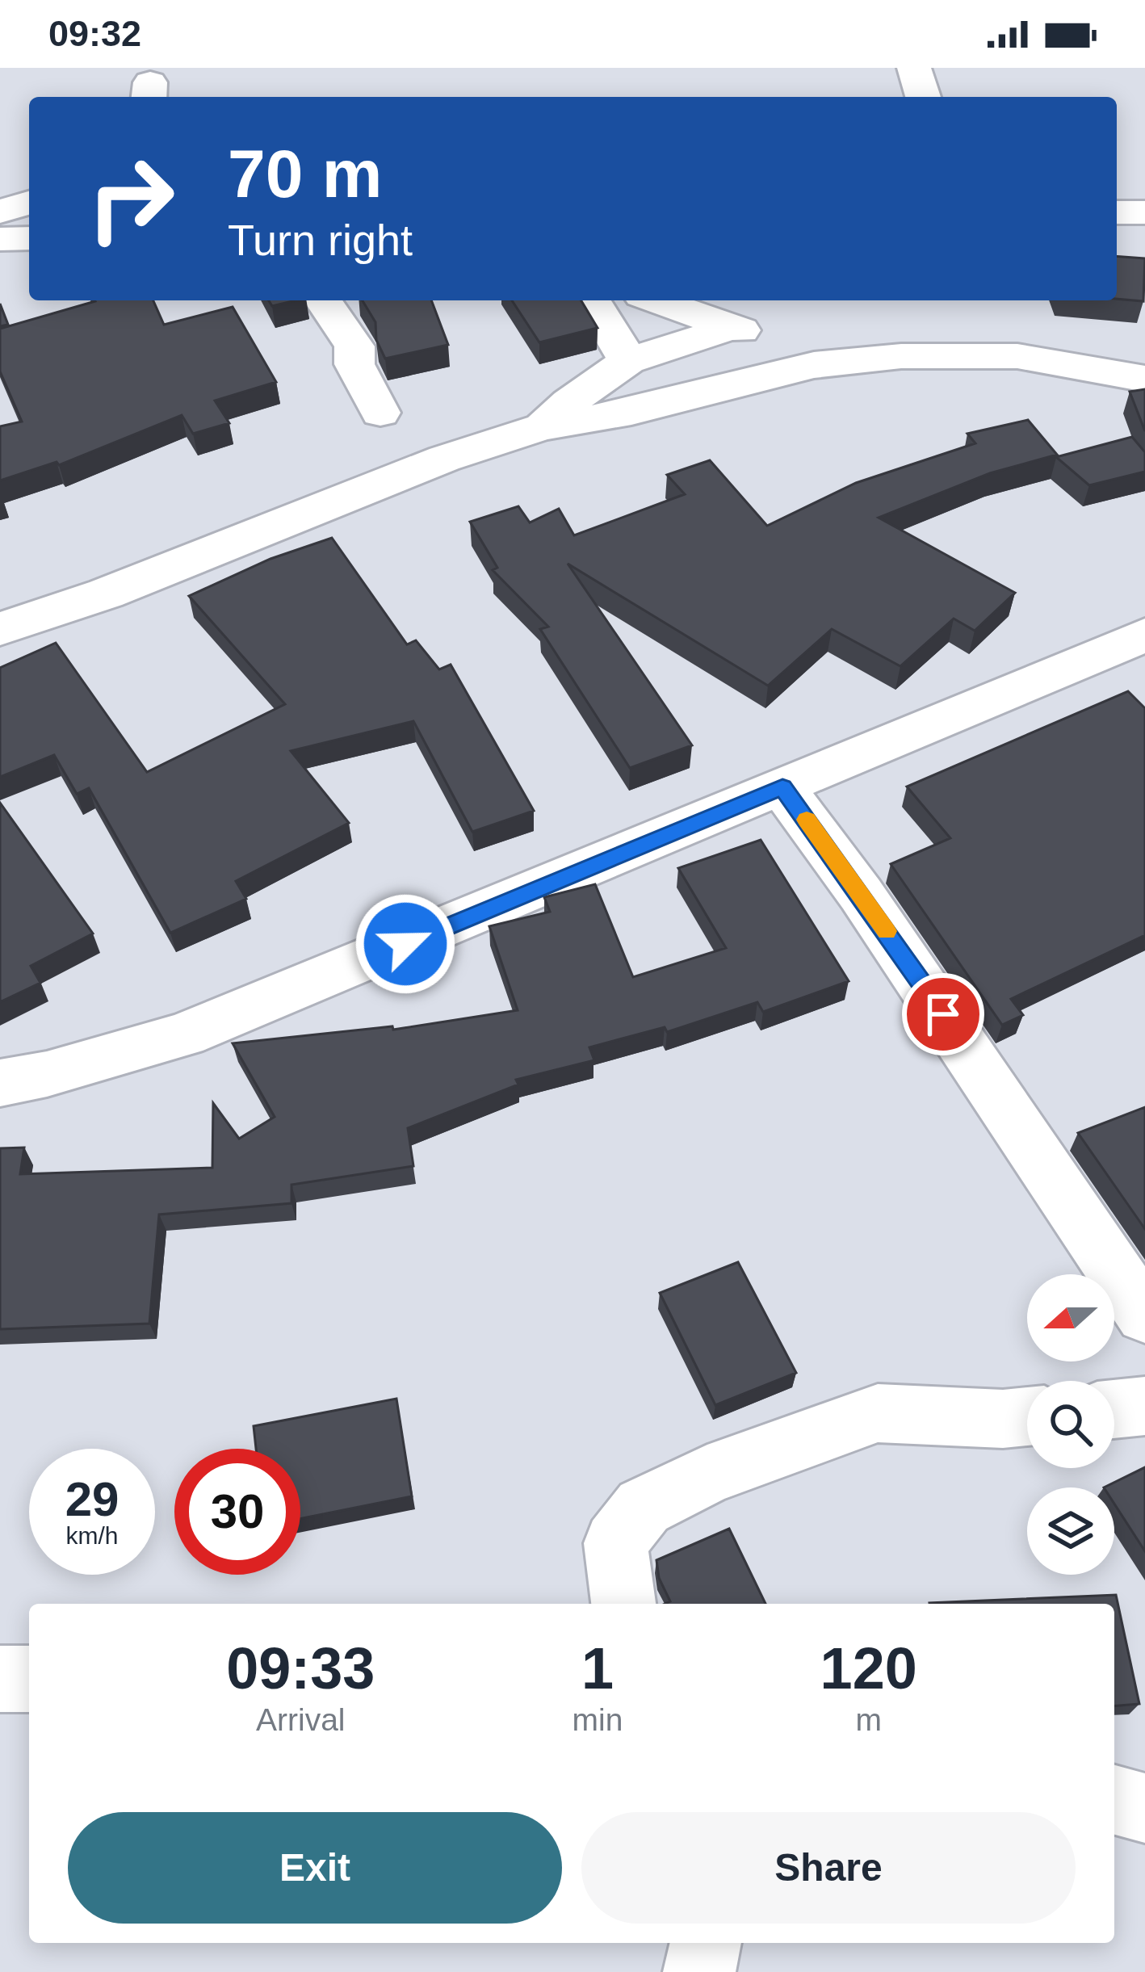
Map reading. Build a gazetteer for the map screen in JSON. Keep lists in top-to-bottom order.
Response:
{
  "north": "left",
  "page": {
    "status": "09:32",
    "turn": ["70 m", "Turn right"],
    "speed": "29 km/h",
    "limit": "30",
    "eta": [
      "09:33",
      "Arrival",
      "1",
      "min",
      "120",
      "m"
    ],
    "buttons": ["Exit", "Share"]
  }
}
